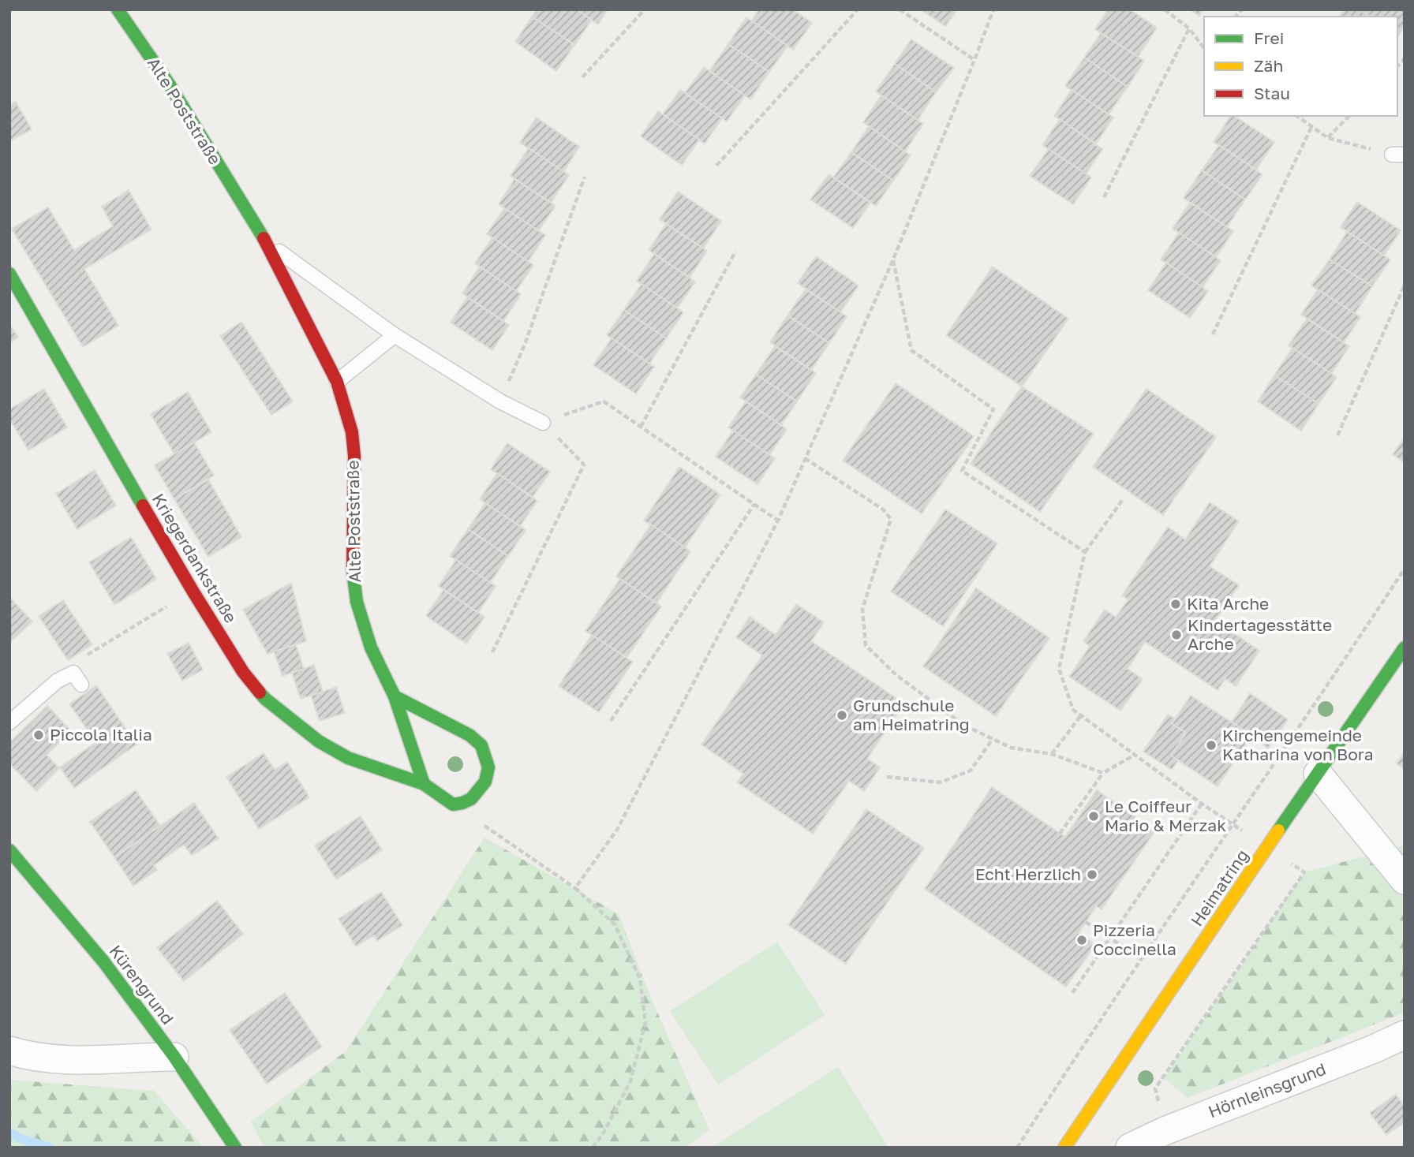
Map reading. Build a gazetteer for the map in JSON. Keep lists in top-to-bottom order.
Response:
{
  "streets": {
    "street": [
      "Alte Poststraße",
      "Kriegerdankstraße",
      "Heimatring",
      "Kürengrund",
      "Hörnleinsgrund"
    ]
  },
  "crossings": [
    ["Alte Poststraße", "Kriegerdankstraße"]
  ],
  "places": [
    "Kita Arche",
    "Kindertagesstätte Arche",
    "Grundschule am Heimatring",
    "Piccola Italia",
    "Kirchengemeinde Katharina von Bora",
    "Le Coiffeur Mario & Merzak",
    "Echt Herzlich",
    "Pizzeria Coccinella"
  ],
  "legend": ["Frei", "Zäh", "Stau"]
}
